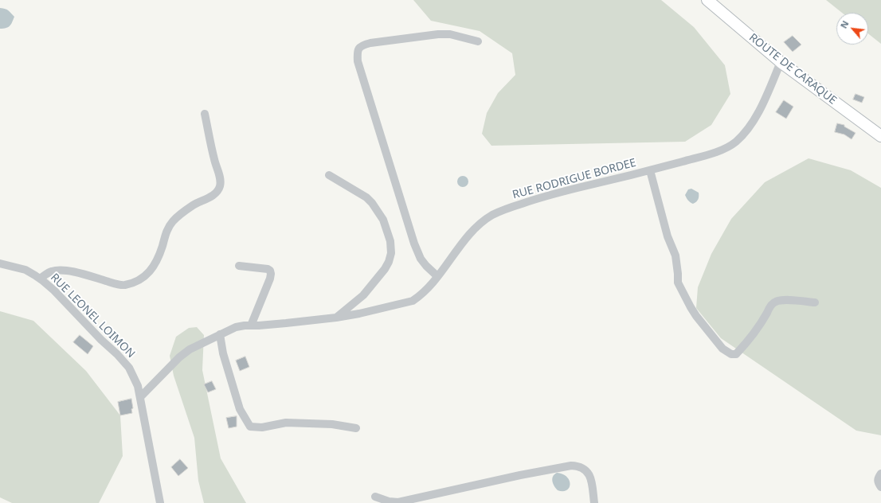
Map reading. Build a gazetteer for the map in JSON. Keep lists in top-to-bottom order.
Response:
{
  "streets": {
    "street": ["ROUTE DE CARAQUE", "RUE RODRIGUE BORDEE", "RUE LEONEL LOIMON"]
  },
  "crossings": [
    ["ROUTE DE CARAQUE", "RUE RODRIGUE BORDEE"],
    ["RUE RODRIGUE BORDEE", "RUE LEONEL LOIMON"]
  ],
  "north": "top left"
}
